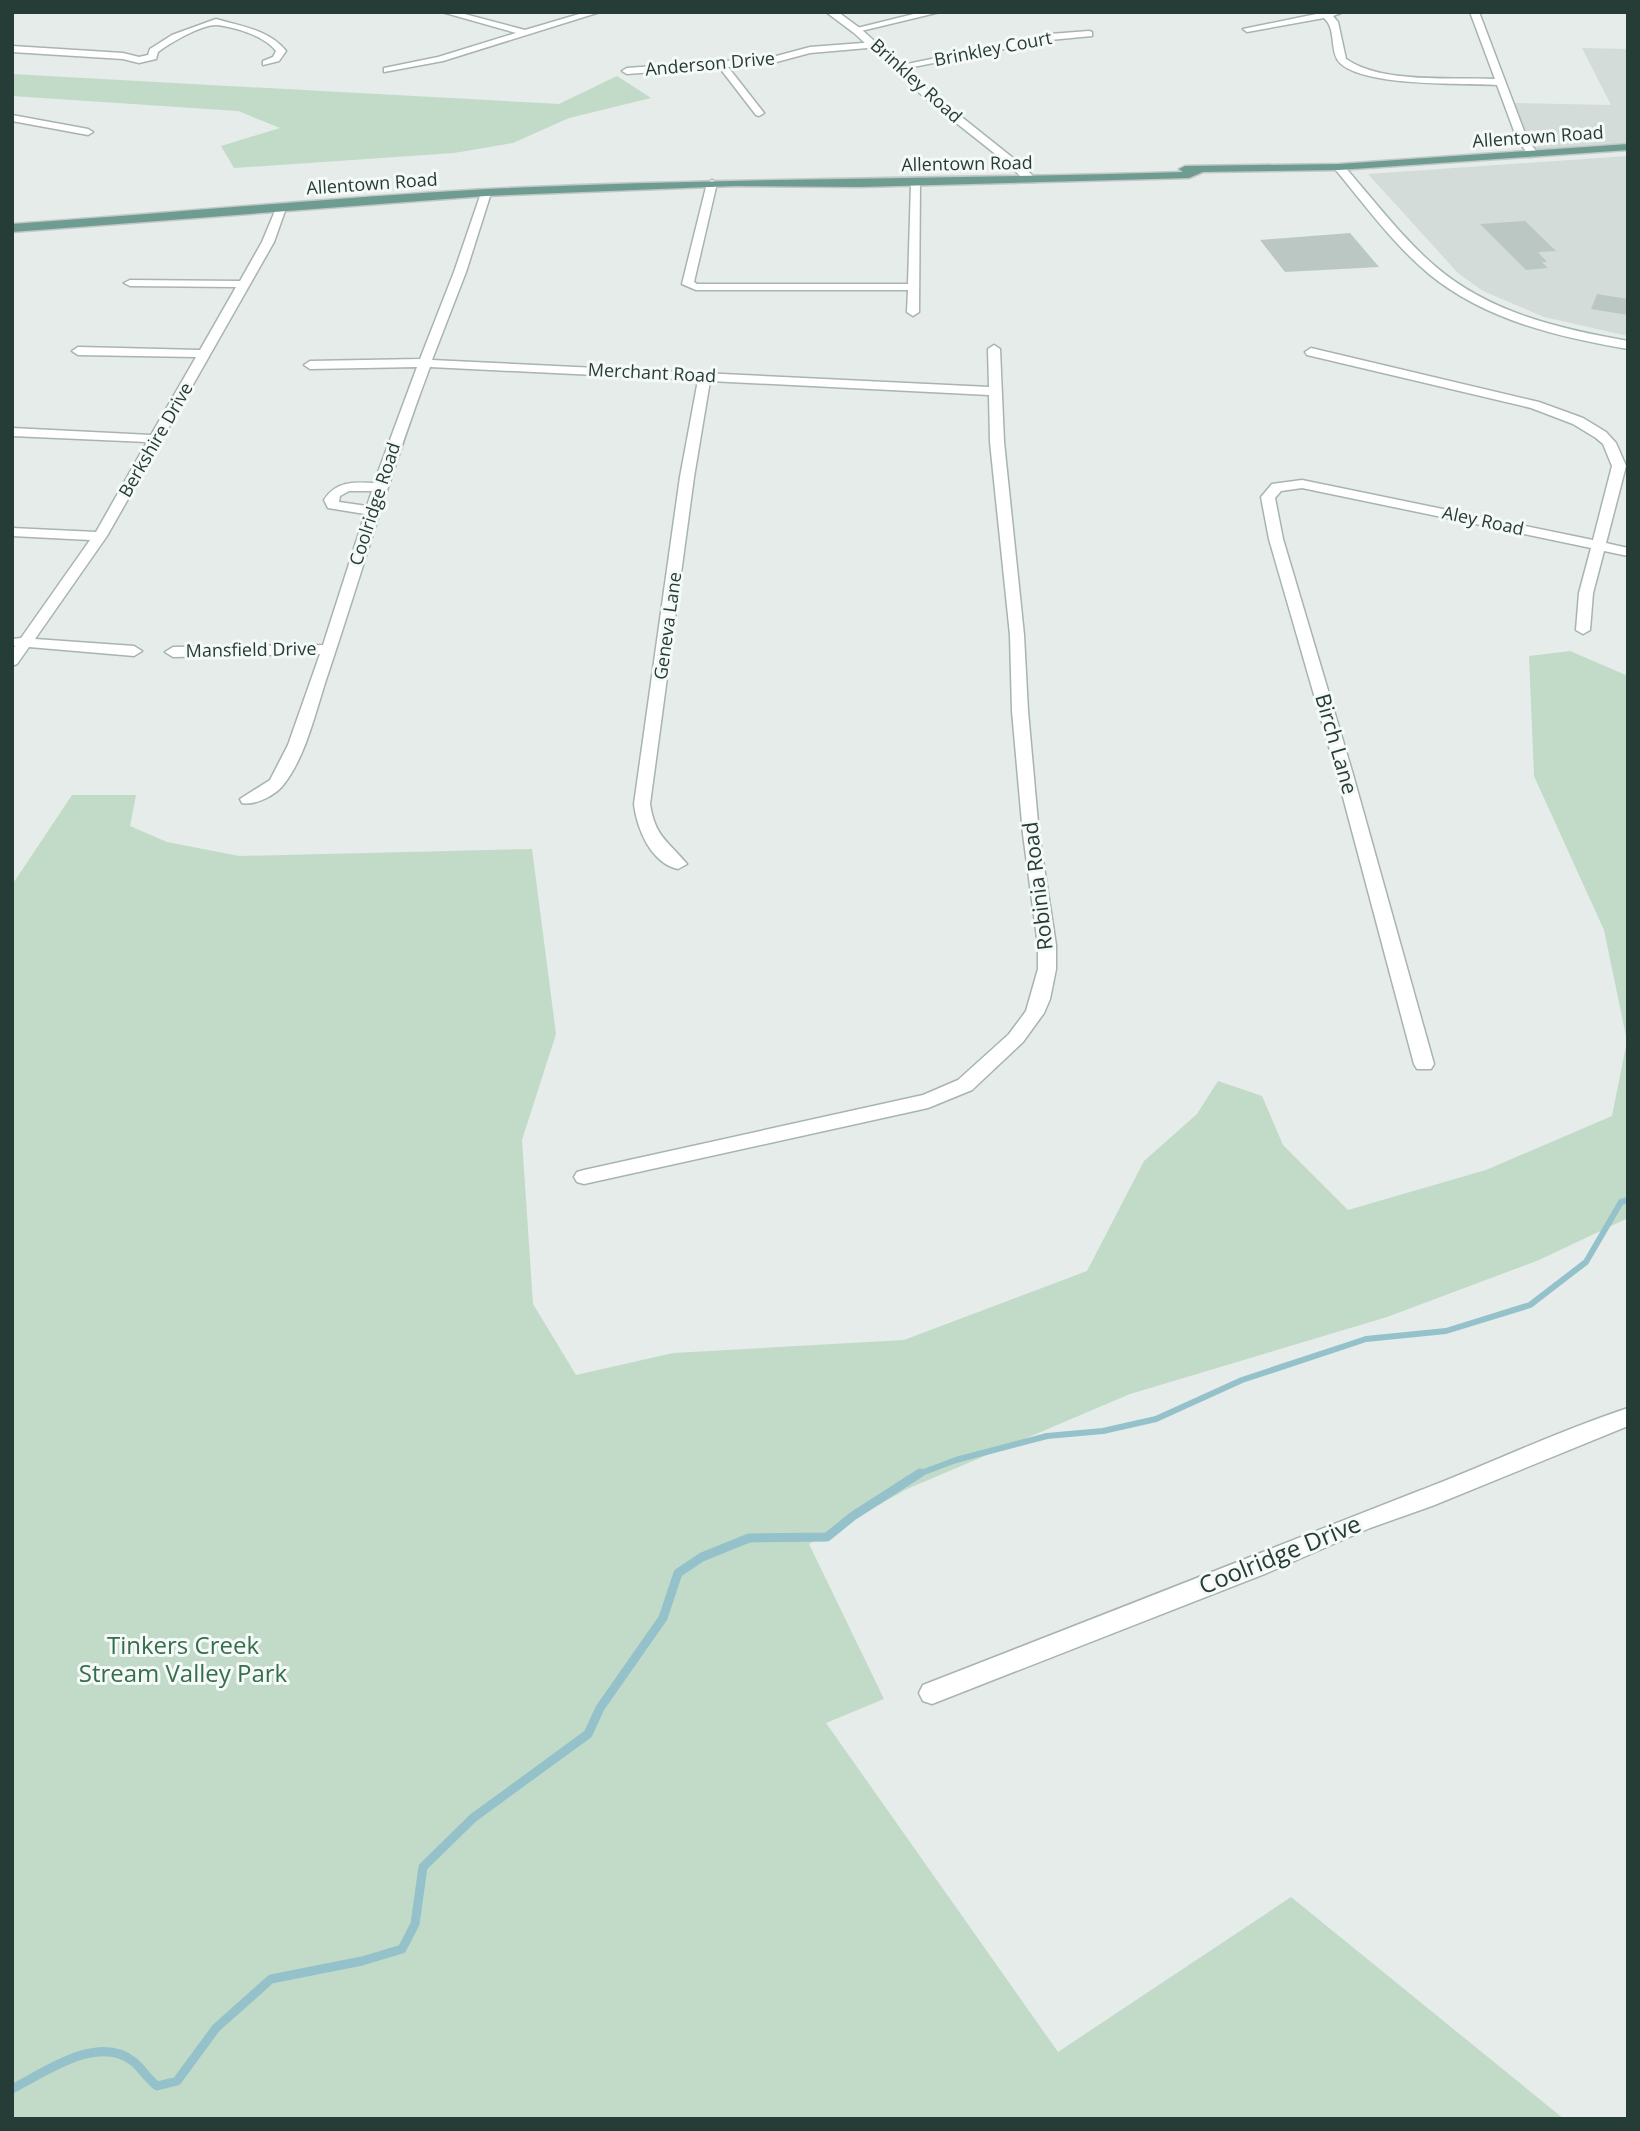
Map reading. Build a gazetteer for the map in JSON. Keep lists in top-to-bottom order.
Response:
{
  "streets": {
    "main road": ["Brinkley Road", "Allentown Road"],
    "street": [
      "Brinkley Court",
      "Anderson Drive",
      "Merchant Road",
      "Berkshire Drive",
      "Coolridge Road",
      "Aley Road",
      "Geneva Lane",
      "Mansfield Drive",
      "Birch Lane",
      "Robinia Road",
      "Coolridge Drive"
    ]
  },
  "crossings": [
    ["Brinkley Court", "Brinkley Road"],
    ["Anderson Drive", "Brinkley Road"],
    ["Brinkley Road", "Allentown Road"],
    ["Allentown Road", "Berkshire Drive"],
    ["Allentown Road", "Coolridge Road"],
    ["Merchant Road", "Coolridge Road"],
    ["Merchant Road", "Geneva Lane"],
    ["Merchant Road", "Robinia Road"],
    ["Coolridge Road", "Mansfield Drive"],
    ["Aley Road", "Birch Lane"]
  ],
  "parks": ["Tinkers Creek Stream Valley Park"]
}
